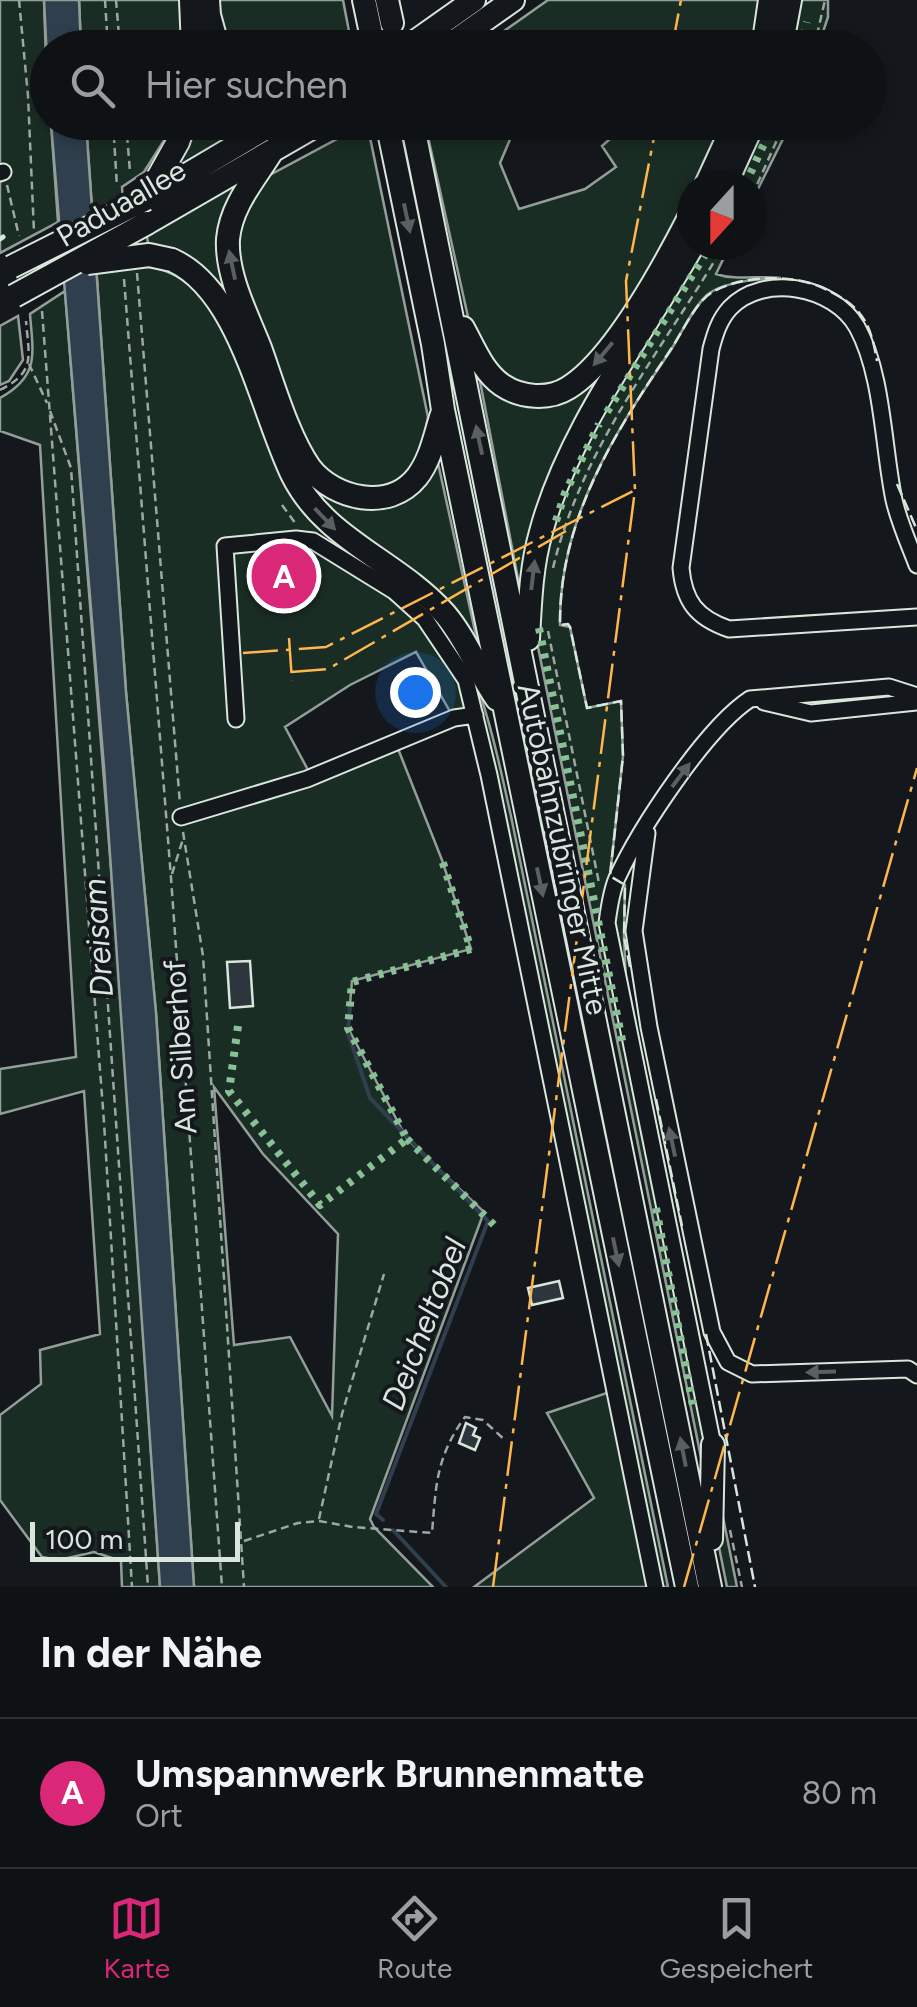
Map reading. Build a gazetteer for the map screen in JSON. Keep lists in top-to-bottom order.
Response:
{
  "streets": {
    "highway": ["Paduaallee", "Autobahnzubringer Mitte"],
    "path": ["Am Silberhof"]
  },
  "water": ["Dreisam", "Deicheltobel"],
  "scale_bar": "100 m",
  "north": "bottom",
  "page": {
    "search": "Hier suchen",
    "pins": "A",
    "scale": "100 m",
    "heading": "In der Nähe",
    "list": [
      {
        "mark": "A",
        "name": "Umspannwerk Brunnenmatte",
        "note": "Ort",
        "value": "80 m"
      }
    ],
    "nav": ["Karte", "Route", "Gespeichert"]
  }
}
